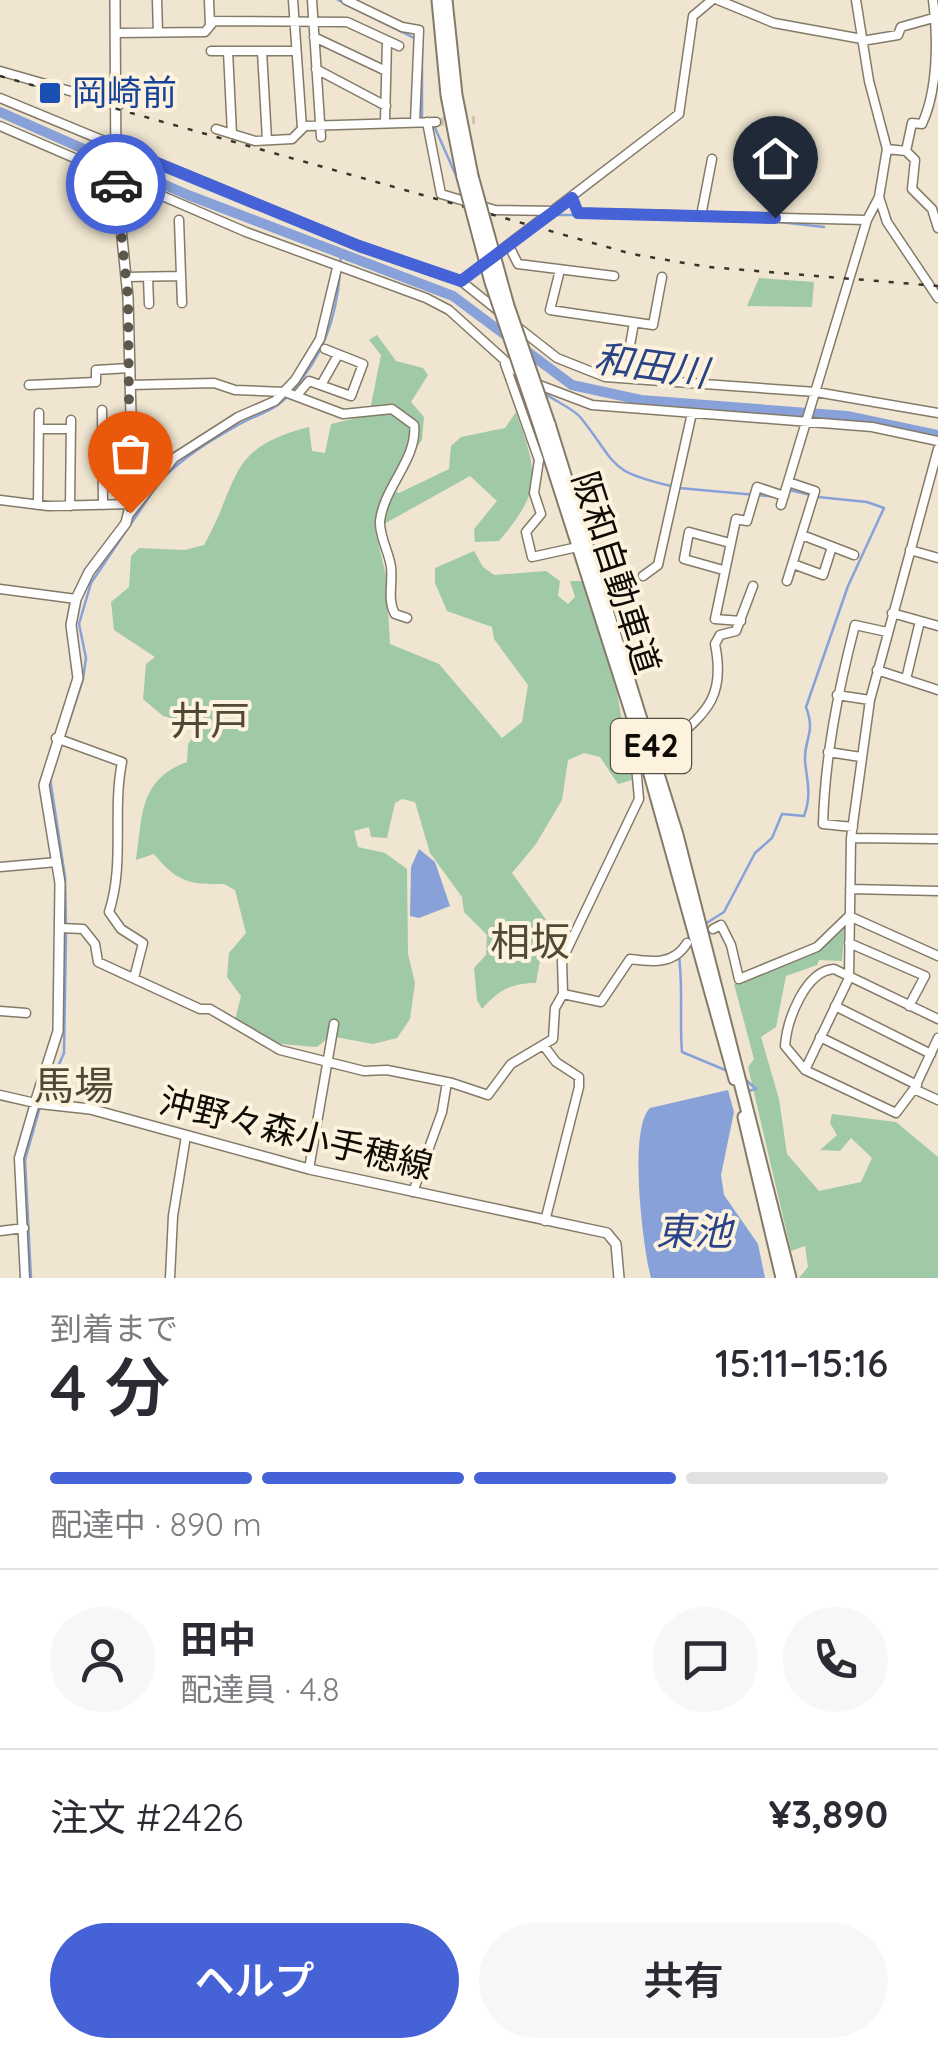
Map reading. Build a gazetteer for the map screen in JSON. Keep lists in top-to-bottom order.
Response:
{
  "streets": {
    "highway": ["阪和自動車道", "E42"],
    "main road": ["沖野々森小手穂線"]
  },
  "districts": ["井戸", "相坂", "馬場"],
  "water": ["和田川", "東池"],
  "places": {
    "transit": ["岡崎前"]
  },
  "page": {
    "heading": ["4 分", "到着まで", "15:11–15:16"],
    "panel": [
      "田中",
      "配達員 · 4.8",
      "注文 #2426",
      "¥3,890"
    ],
    "bar": "配達中 · 890 m",
    "buttons": ["ヘルプ", "共有"]
  }
}
